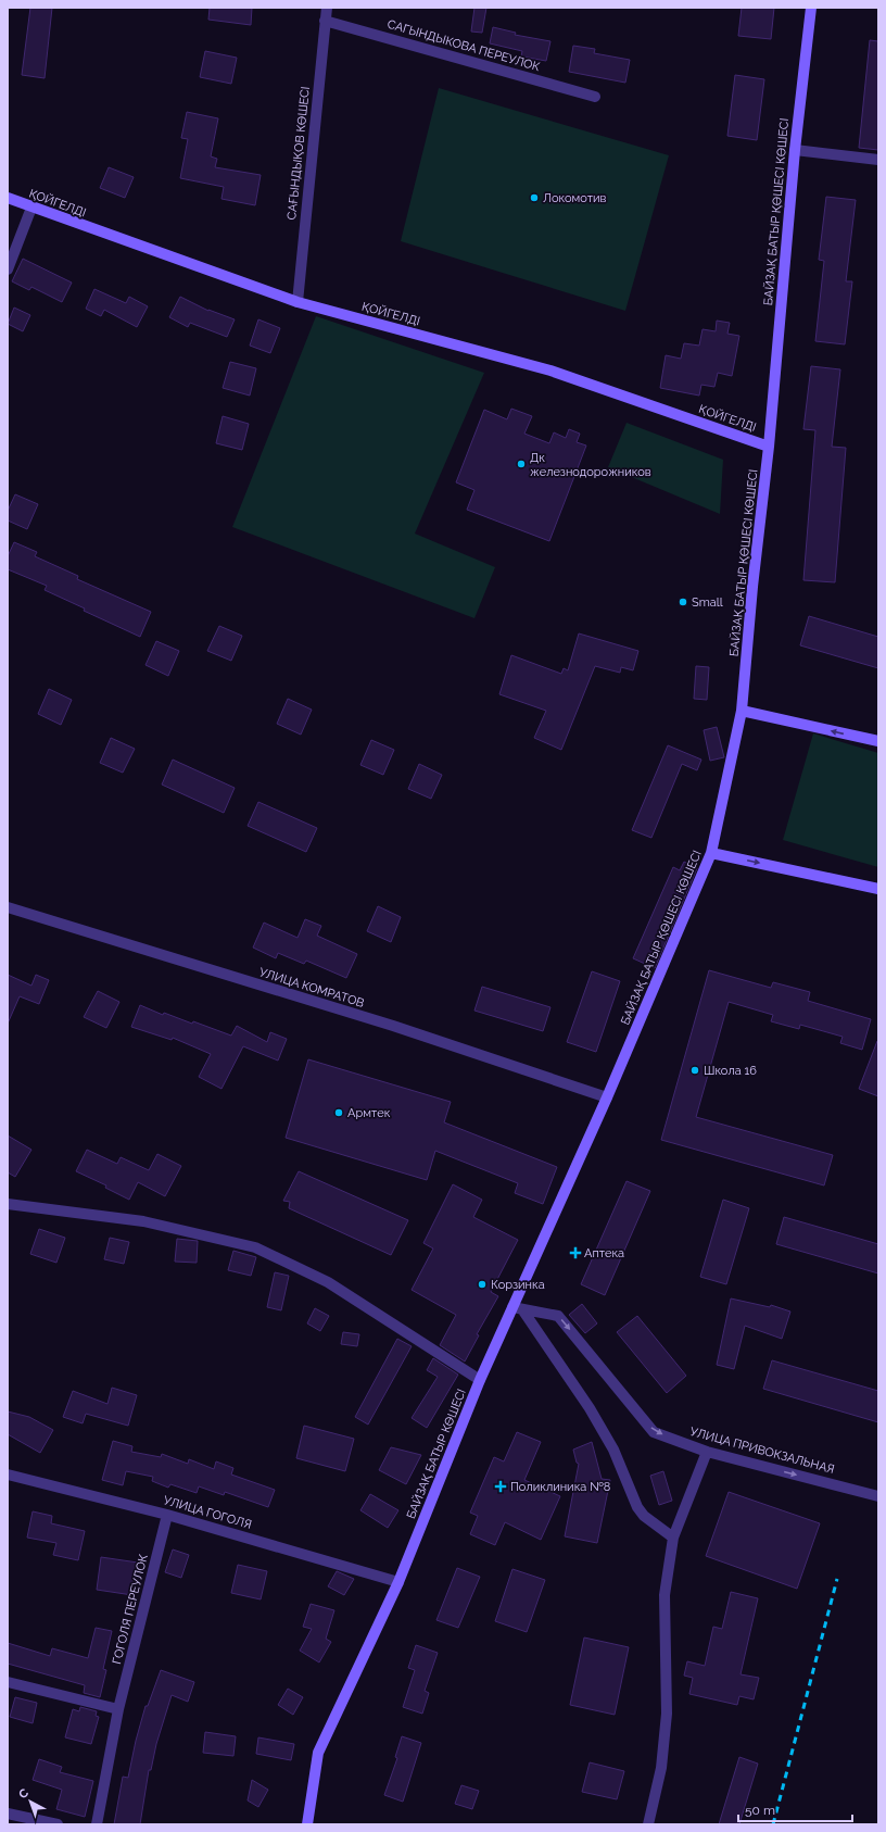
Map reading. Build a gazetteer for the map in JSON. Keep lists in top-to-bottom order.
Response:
{
  "streets": {
    "main road": ["ҚОЙГЕЛДІ", "БАЙЗАҚ БАТЫР ҚӨШЕСІ КӨШЕСІ", "БАЙЗАҚ БАТЫР КӨШЕСІ"],
    "street": [
      "САГЫНДЫКОВА ПЕРЕУЛОК",
      "САҒЫНДЫҚОВ КӨШЕСІ",
      "УЛИЦА КОМРАТОВ",
      "УЛИЦА ПРИВОКЗАЛЬНАЯ",
      "УЛИЦА ГОГОЛЯ",
      "ГОГОЛЯ ПЕРЕУЛОК"
    ]
  },
  "crossings": [
    ["САГЫНДЫКОВА ПЕРЕУЛОК", "САҒЫНДЫҚОВ КӨШЕСІ"],
    ["САҒЫНДЫҚОВ КӨШЕСІ", "ҚОЙГЕЛДІ"],
    ["ҚОЙГЕЛДІ", "БАЙЗАҚ БАТЫР ҚӨШЕСІ КӨШЕСІ"],
    ["БАЙЗАҚ БАТЫР ҚӨШЕСІ КӨШЕСІ", "УЛИЦА КОМРАТОВ"],
    ["БАЙЗАҚ БАТЫР ҚӨШЕСІ КӨШЕСІ", "БАЙЗАҚ БАТЫР КӨШЕСІ"],
    ["УЛИЦА КОМРАТОВ", "БАЙЗАҚ БАТЫР КӨШЕСІ"],
    ["УЛИЦА ПРИВОКЗАЛЬНАЯ", "БАЙЗАҚ БАТЫР КӨШЕСІ"],
    ["БАЙЗАҚ БАТЫР КӨШЕСІ", "УЛИЦА ГОГОЛЯ"],
    ["УЛИЦА ГОГОЛЯ", "ГОГОЛЯ ПЕРЕУЛОК"]
  ],
  "one_way": ["УЛИЦА ПРИВОКЗАЛЬНАЯ"],
  "places": {
    "other": [
      "Локомотив",
      "Дк железнодорожников",
      "Small",
      "Школа 16",
      "Армтек",
      "Корзинка"
    ],
    "health": ["Аптека", "Поликлиника №8"]
  },
  "scale_bar": "50 m",
  "north": "top left"
}
